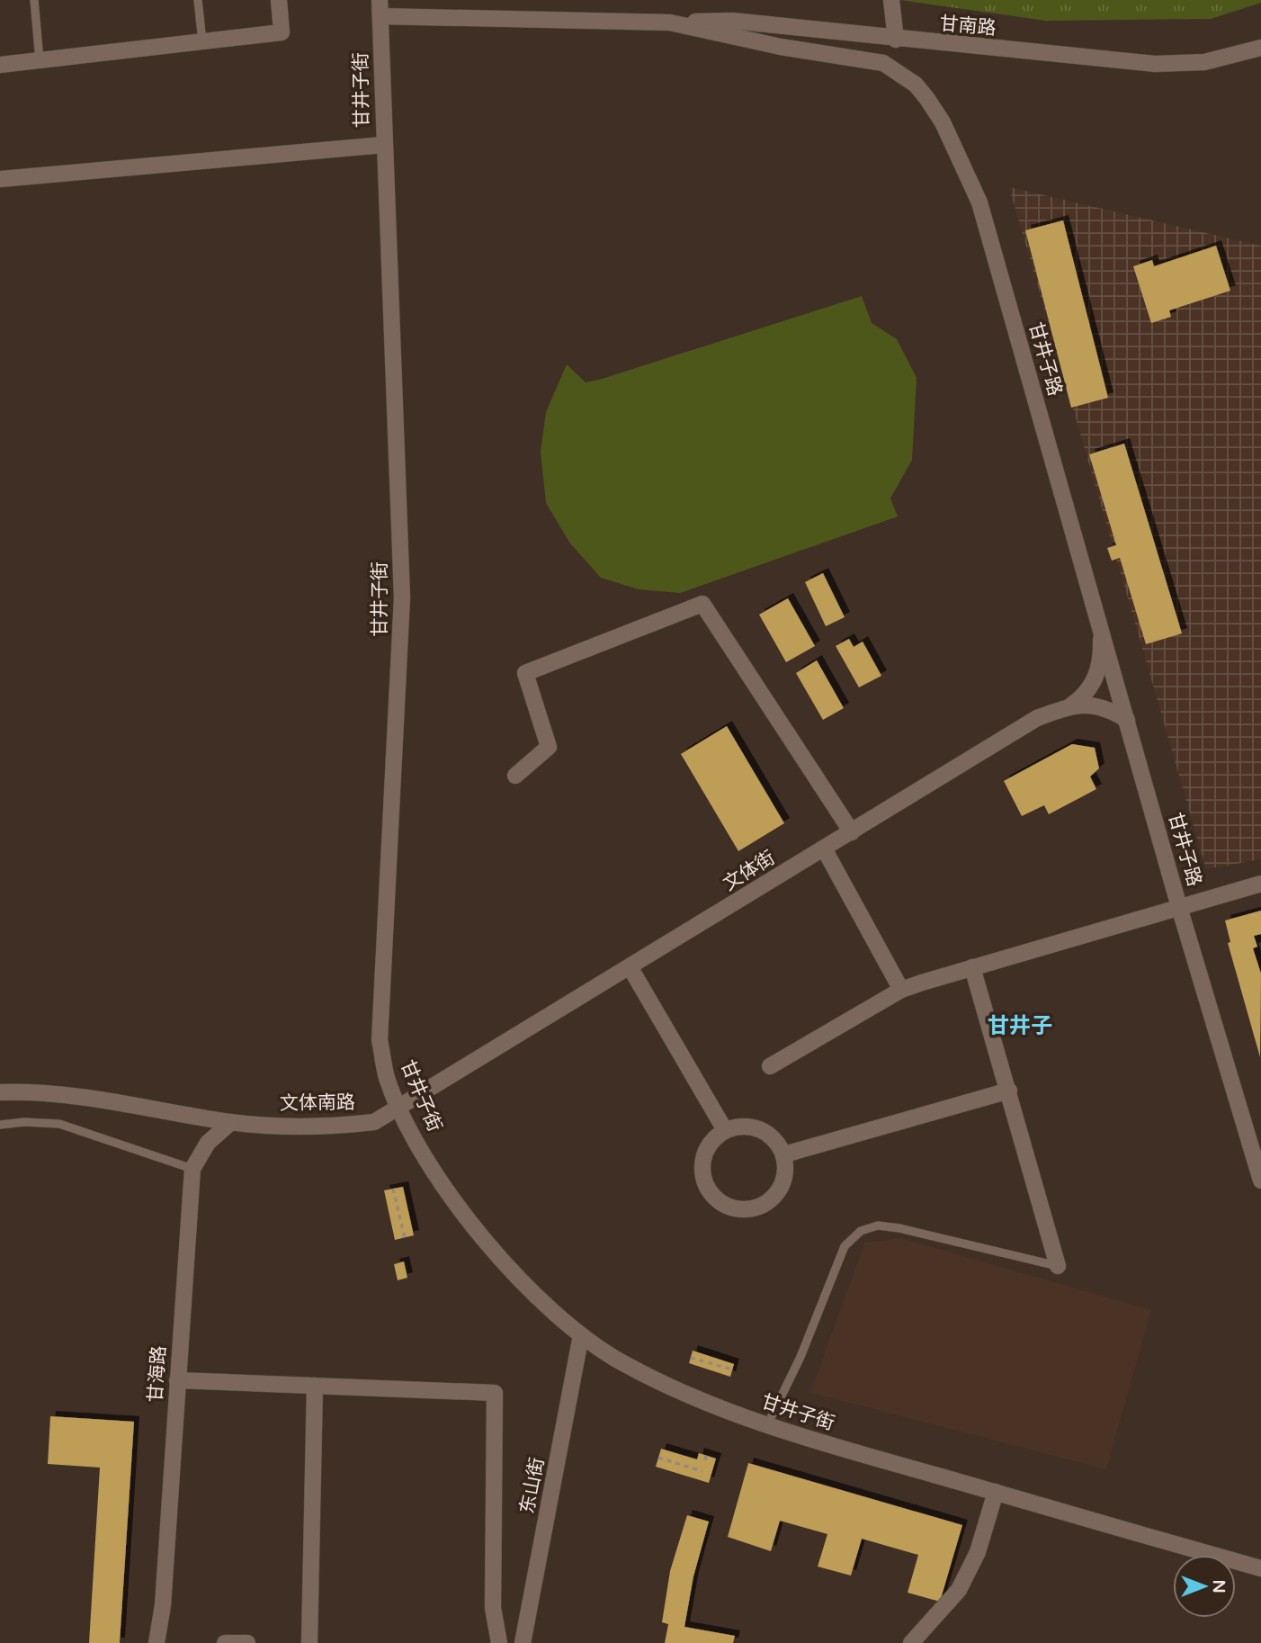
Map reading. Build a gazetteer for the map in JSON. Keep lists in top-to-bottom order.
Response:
{
  "streets": {
    "street": [
      "甘南路",
      "甘井子街",
      "甘井子路",
      "文体街",
      "文体南路",
      "甘海路",
      "东山街"
    ]
  },
  "crossings": [
    ["甘南路", "甘井子路"],
    ["甘井子街", "甘井子路"],
    ["甘井子街", "文体街"],
    ["甘井子街", "文体南路"],
    ["甘井子街", "东山街"],
    ["甘井子路", "文体街"],
    ["文体街", "文体南路"],
    ["文体南路", "甘海路"]
  ],
  "districts": ["甘井子"],
  "north": "right"
}
